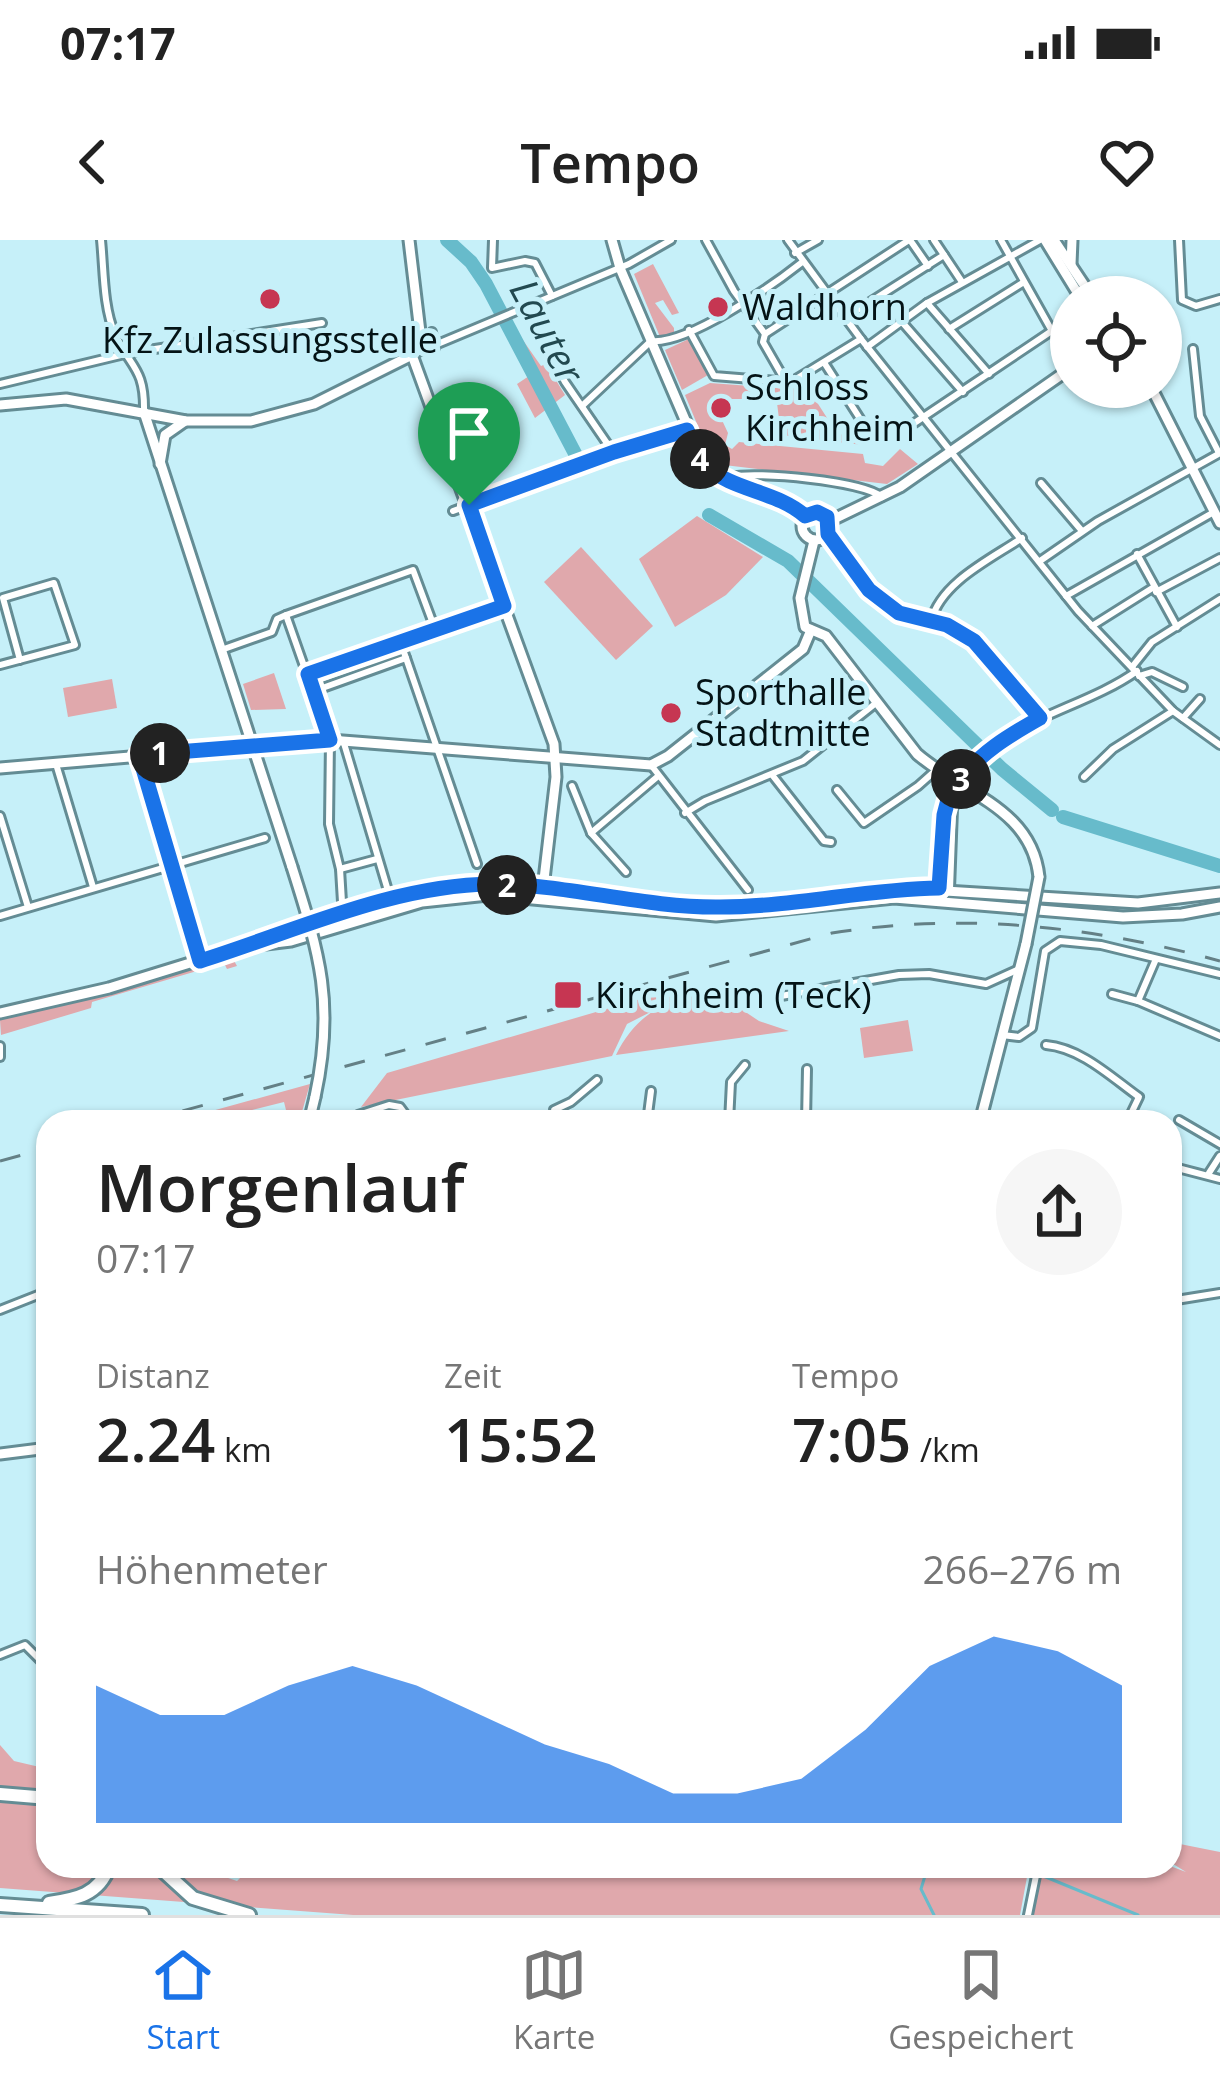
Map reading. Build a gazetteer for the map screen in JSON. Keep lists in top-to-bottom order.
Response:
{
  "water": ["Lauter"],
  "places": {
    "other": [
      "Kfz Zulassungsstelle",
      "Waldhorn",
      "Schloss Kirchheim",
      "Sporthalle Stadtmitte"
    ],
    "transit": ["Kirchheim (Teck)"]
  },
  "page": {
    "status": "07:17",
    "header": "Tempo",
    "pins": [
      "4",
      "1",
      "3",
      "2"
    ],
    "heading": ["Morgenlauf", "07:17"],
    "stats": [
      ["Distanz", "2.24 km"],
      ["Zeit", "15:52"],
      ["Tempo", "7:05 /km"]
    ],
    "chart": ["Höhenmeter", "266–276 m"],
    "tabs": ["Start", "Karte", "Gespeichert"]
  }
}
